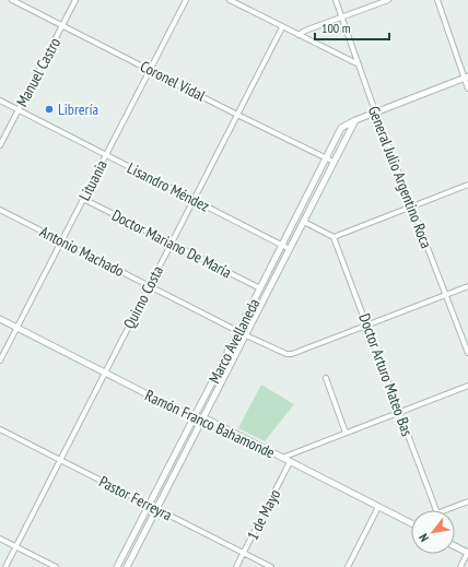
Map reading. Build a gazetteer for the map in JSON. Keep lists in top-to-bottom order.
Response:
{
  "streets": {
    "street": [
      "Manuel Castro",
      "Coronel Vidal",
      "General Julio Argentino Roca",
      "Lituania",
      "Lisandro Méndez",
      "Doctor Mariano De María",
      "Antonio Machado",
      "Quirno Costa",
      "Marco Avellaneda",
      "Doctor Arturo Mateo Bas",
      "Ramón Franco Bahamonde",
      "Pastor Ferreyra",
      "1 de Mayo"
    ]
  },
  "crossings": [
    ["Manuel Castro", "Coronel Vidal"],
    ["Manuel Castro", "Lisandro Méndez"],
    ["Coronel Vidal", "Lituania"],
    ["Coronel Vidal", "Quirno Costa"],
    ["Coronel Vidal", "Marco Avellaneda"],
    ["General Julio Argentino Roca", "Marco Avellaneda"],
    ["Lituania", "Lisandro Méndez"],
    ["Lituania", "Doctor Mariano De María"],
    ["Lituania", "Antonio Machado"],
    ["Lituania", "Ramón Franco Bahamonde"],
    ["Lisandro Méndez", "Quirno Costa"],
    ["Lisandro Méndez", "Marco Avellaneda"],
    ["Doctor Mariano De María", "Quirno Costa"],
    ["Doctor Mariano De María", "Marco Avellaneda"],
    ["Antonio Machado", "Quirno Costa"],
    ["Antonio Machado", "Marco Avellaneda"],
    ["Antonio Machado", "Doctor Arturo Mateo Bas"],
    ["Quirno Costa", "Ramón Franco Bahamonde"],
    ["Quirno Costa", "Pastor Ferreyra"],
    ["Marco Avellaneda", "Ramón Franco Bahamonde"],
    ["Marco Avellaneda", "Pastor Ferreyra"],
    ["Ramón Franco Bahamonde", "1 de Mayo"],
    ["Pastor Ferreyra", "1 de Mayo"]
  ],
  "places": ["Librería"],
  "scale_bar": "100 m",
  "north": "bottom left"
}
